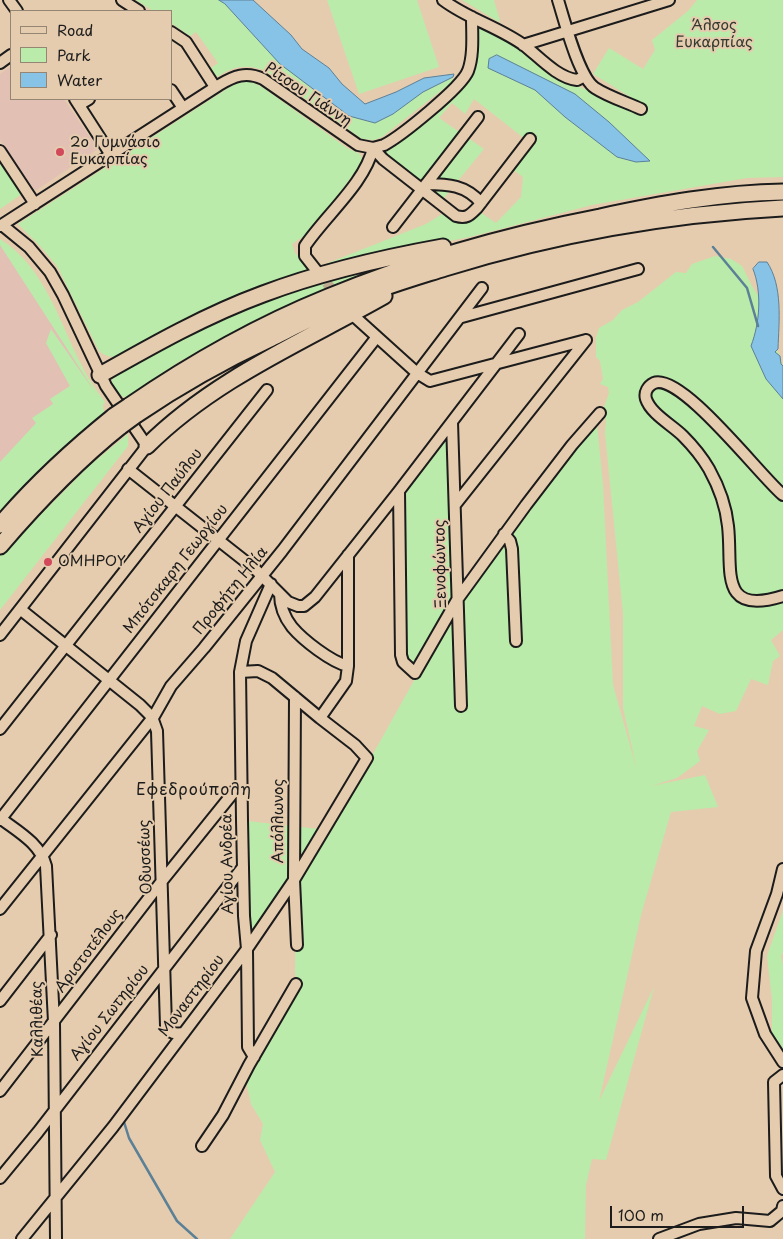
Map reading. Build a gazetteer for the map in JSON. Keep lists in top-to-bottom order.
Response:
{
  "streets": {
    "street": [
      "Ρίτσου Γιάννη",
      "Αγίου Παύλου",
      "Ξενοφώντος",
      "Μπότσκαρη Γεωργίου",
      "Προφήτη Ηλία",
      "Απόλλωνος",
      "Οδυσσέως",
      "Αγίου Ανδρέα",
      "Αριστοτέλους",
      "Μοναστηρίου",
      "Αγίου Σωτηρίου",
      "Καλλιθέας"
    ]
  },
  "crossings": [
    ["Προφήτη Ηλία", "Οδυσσέως"],
    ["Προφήτη Ηλία", "Καλλιθέας"],
    ["Απόλλωνος", "Μοναστηρίου"],
    ["Οδυσσέως", "Αριστοτέλους"],
    ["Οδυσσέως", "Μοναστηρίου"],
    ["Οδυσσέως", "Αγίου Σωτηρίου"],
    ["Αγίου Ανδρέα", "Αριστοτέλους"],
    ["Αγίου Ανδρέα", "Μοναστηρίου"],
    ["Αγίου Ανδρέα", "Αγίου Σωτηρίου"],
    ["Αριστοτέλους", "Καλλιθέας"],
    ["Μοναστηρίου", "Καλλιθέας"],
    ["Αγίου Σωτηρίου", "Καλλιθέας"]
  ],
  "districts": ["Εφεδρούπολη"],
  "parks": ["Άλσος Ευκαρπίας"],
  "places": ["2ο Γυμνάσιο Ευκαρπίας", "ΟΜΗΡΟΥ"],
  "legend": ["Road", "Park", "Water"],
  "scale_bar": "100 m"
}
